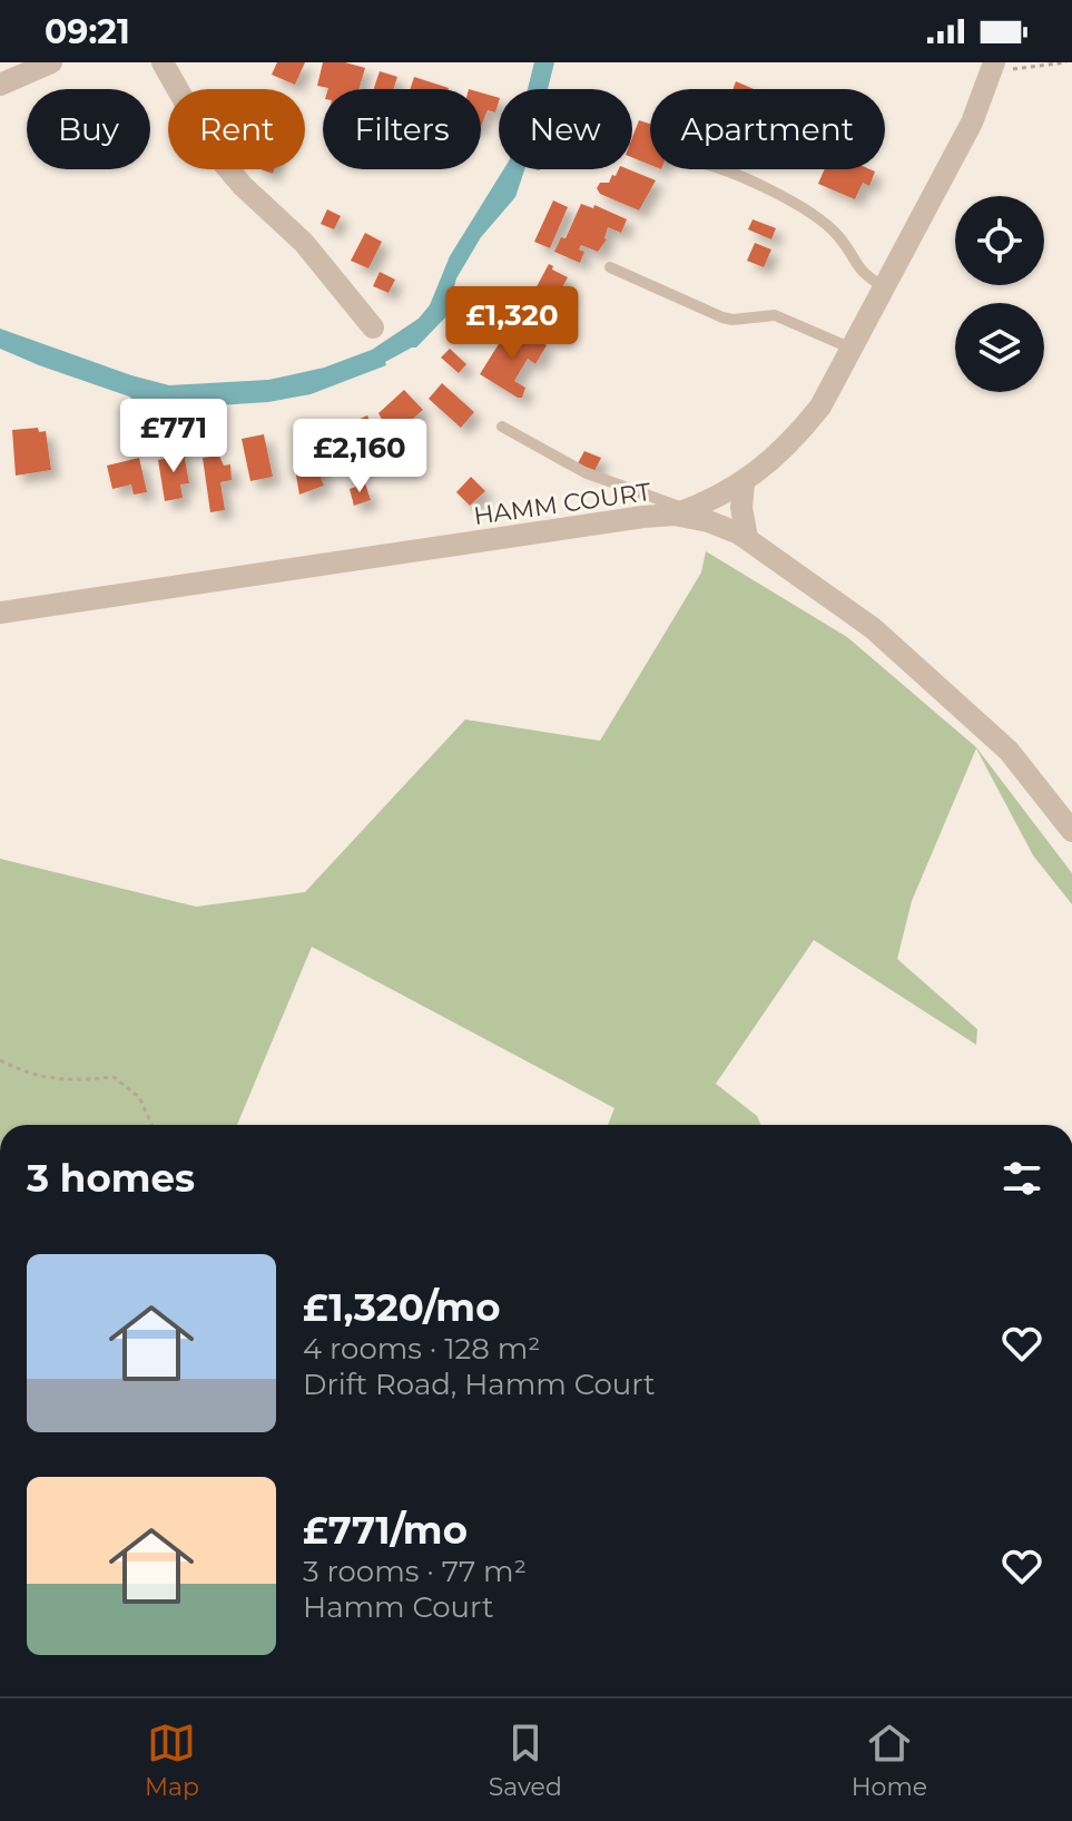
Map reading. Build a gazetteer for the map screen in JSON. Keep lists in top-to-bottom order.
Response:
{
  "streets": {
    "street": ["HAMM COURT"]
  },
  "page": {
    "status": "09:21",
    "chip": [
      "Buy",
      "Rent",
      "Filters",
      "New",
      "Apartment"
    ],
    "price": ["£1,320", "£771", "£2,160"],
    "heading": "3 homes",
    "list": [
      {
        "name": "£1,320/mo",
        "note": "4 rooms · 128 m² · Drift Road, Hamm Court"
      },
      {
        "name": "£771/mo",
        "note": "3 rooms · 77 m² · Hamm Court"
      }
    ],
    "tabs": ["Map", "Saved", "Home"]
  }
}
